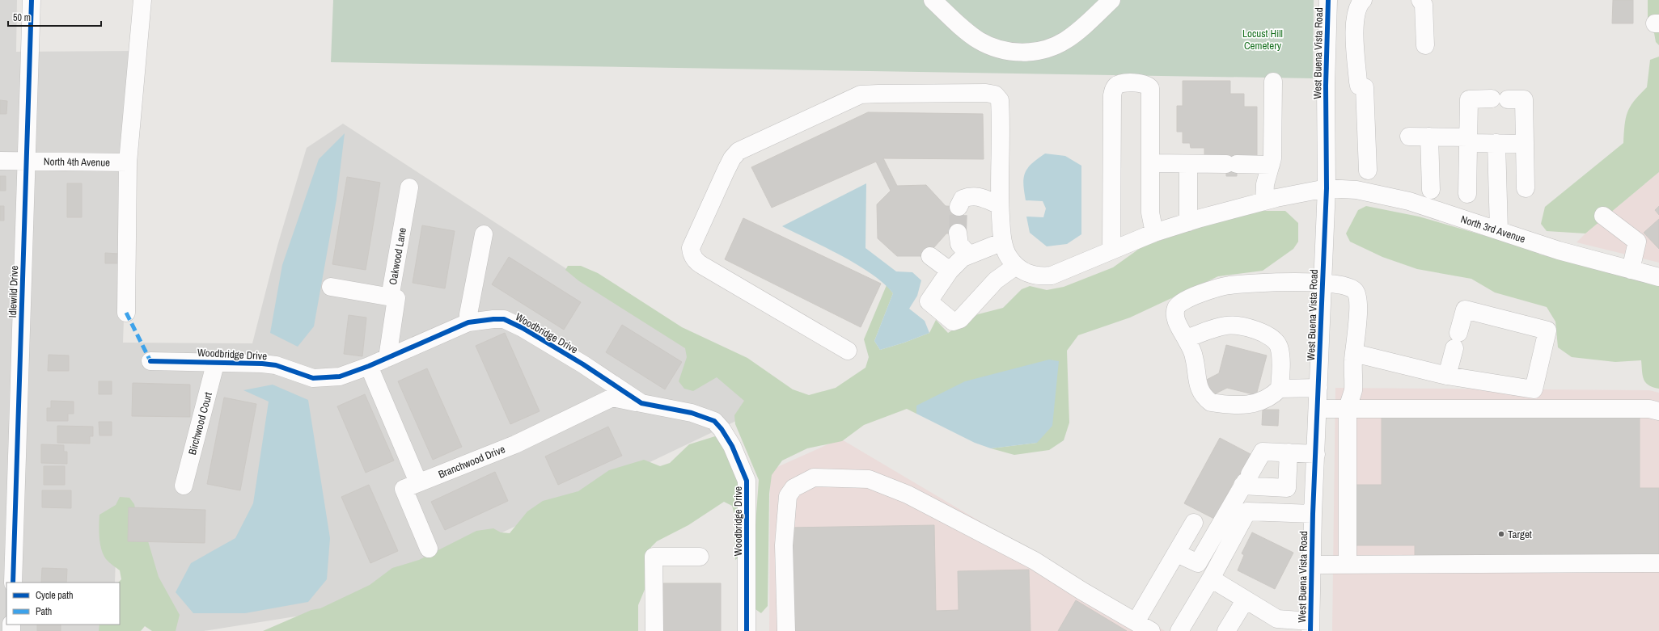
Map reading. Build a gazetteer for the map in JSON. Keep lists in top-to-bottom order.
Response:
{
  "streets": {
    "street": [
      "West Buena Vista Road",
      "North 4th Avenue",
      "North 3rd Avenue",
      "Oakwood Lane",
      "Idlewild Drive",
      "Woodbridge Drive",
      "Birchwood Court",
      "Branchwood Drive"
    ]
  },
  "crossings": [
    ["West Buena Vista Road", "North 3rd Avenue"],
    ["North 4th Avenue", "Idlewild Drive"],
    ["Oakwood Lane", "Woodbridge Drive"],
    ["Woodbridge Drive", "Birchwood Court"],
    ["Woodbridge Drive", "Branchwood Drive"]
  ],
  "parks": ["Locust Hill Cemetery"],
  "places": ["Target"],
  "legend": ["Cycle path", "Path"],
  "scale_bar": "50 m"
}
